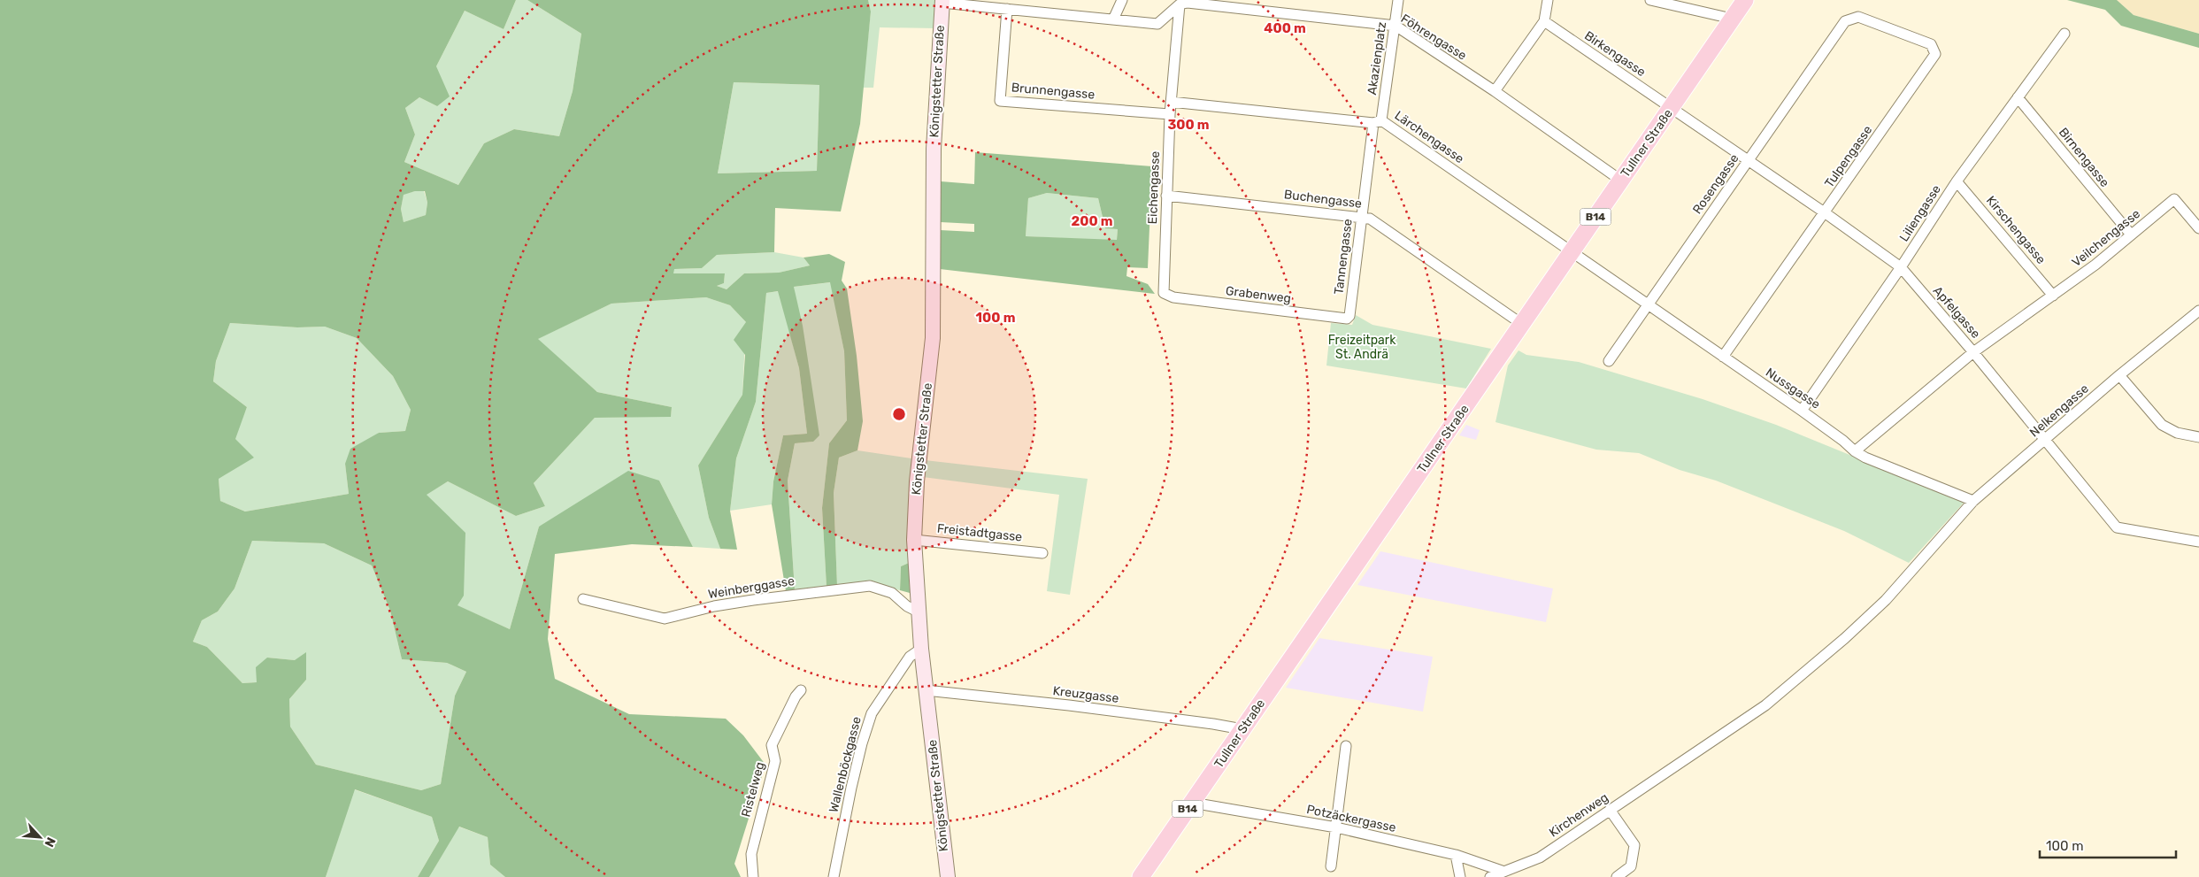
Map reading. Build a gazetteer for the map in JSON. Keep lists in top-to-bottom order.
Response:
{
  "streets": {
    "main road": ["Königstetter Straße", "Tullner Straße", "B14"],
    "street": [
      "Föhrengasse",
      "Birkengasse",
      "Akazienplatz",
      "Brunnengasse",
      "Lärchengasse",
      "Tulpengasse",
      "Birnengasse",
      "Rosengasse",
      "Eichengasse",
      "Buchengasse",
      "Liliengasse",
      "Kirschengasse",
      "Veilchengasse",
      "Tannengasse",
      "Grabenweg",
      "Apfelgasse",
      "Nussgasse",
      "Nelkengasse",
      "Freistadtgasse",
      "Weinberggasse",
      "Kreuzgasse",
      "Wallenböckgasse",
      "Ristelweg",
      "Kirchenweg",
      "Potzäckergasse"
    ]
  },
  "crossings": [
    ["Föhrengasse", "Akazienplatz"],
    ["Föhrengasse", "Tullner Straße"],
    ["Föhrengasse", "Eichengasse"],
    ["Birkengasse", "Tullner Straße"],
    ["Birkengasse", "Apfelgasse"],
    ["Akazienplatz", "Lärchengasse"],
    ["Akazienplatz", "Tannengasse"],
    ["Königstetter Straße", "Freistadtgasse"],
    ["Königstetter Straße", "Weinberggasse"],
    ["Königstetter Straße", "Kreuzgasse"],
    ["Königstetter Straße", "Wallenböckgasse"],
    ["Brunnengasse", "Eichengasse"],
    ["Lärchengasse", "Tullner Straße"],
    ["Lärchengasse", "Eichengasse"],
    ["Lärchengasse", "Tannengasse"],
    ["Lärchengasse", "Nussgasse"],
    ["Tullner Straße", "Buchengasse"],
    ["Tullner Straße", "Apfelgasse"],
    ["Tullner Straße", "Kreuzgasse"],
    ["Tullner Straße", "Potzäckergasse"],
    ["Tulpengasse", "Rosengasse"],
    ["Tulpengasse", "Apfelgasse"],
    ["Tulpengasse", "Nussgasse"],
    ["Birnengasse", "Liliengasse"],
    ["Birnengasse", "Veilchengasse"],
    ["Rosengasse", "Apfelgasse"],
    ["Rosengasse", "Nussgasse"],
    ["Eichengasse", "Buchengasse"],
    ["Eichengasse", "Grabenweg"],
    ["Buchengasse", "Tannengasse"],
    ["Liliengasse", "Kirschengasse"],
    ["Liliengasse", "Apfelgasse"],
    ["Liliengasse", "Nussgasse"],
    ["Kirschengasse", "Veilchengasse"],
    ["Veilchengasse", "Apfelgasse"],
    ["Veilchengasse", "Nussgasse"],
    ["Tannengasse", "Grabenweg"],
    ["Apfelgasse", "Nelkengasse"],
    ["Nussgasse", "Nelkengasse"],
    ["Nelkengasse", "Kirchenweg"],
    ["Kirchenweg", "Potzäckergasse"]
  ],
  "parks": ["Freizeitpark St. Andrä"],
  "scale_bar": "100 m",
  "north": "bottom right",
  "rings": [
    "400 m",
    "300 m",
    "200 m",
    "100 m"
  ]
}
